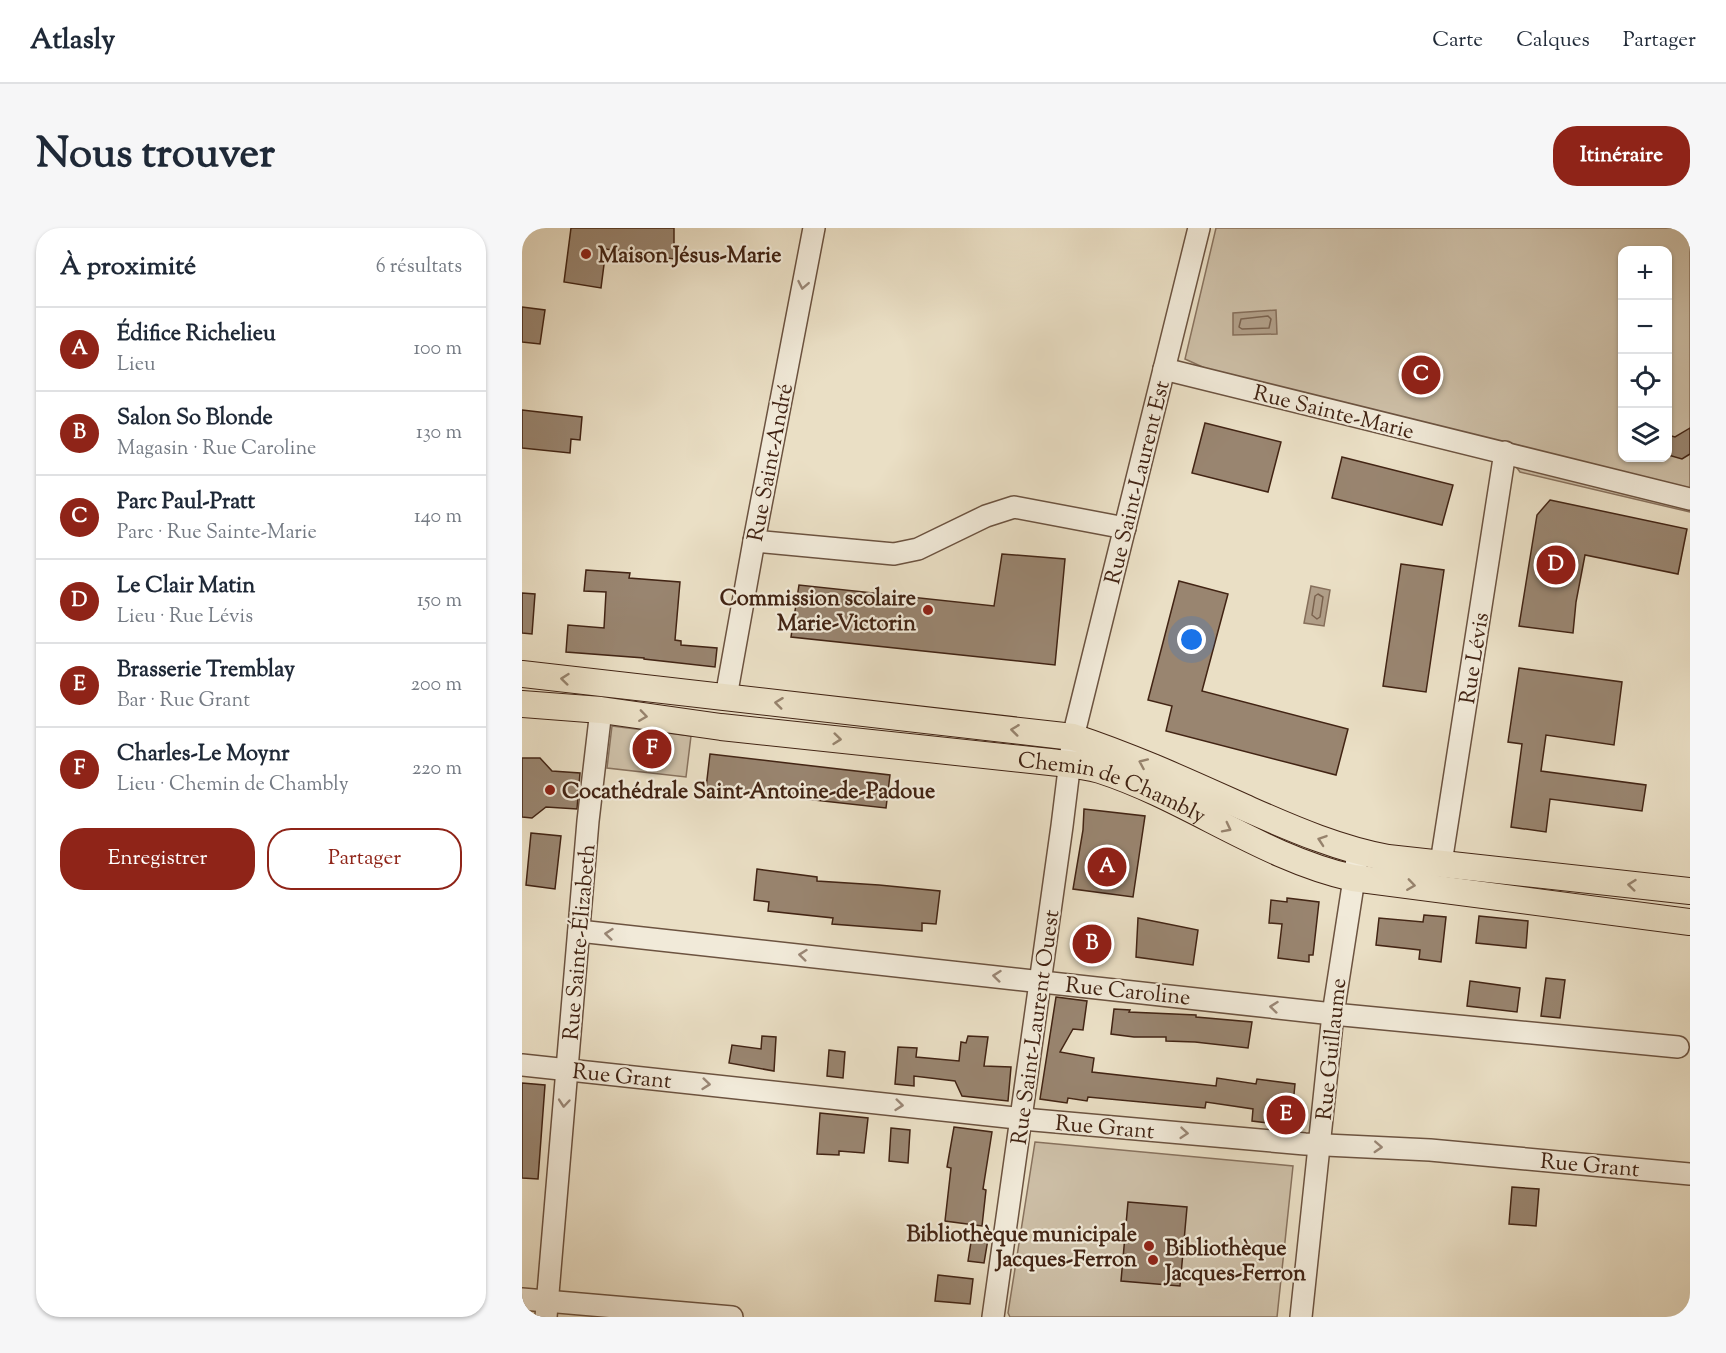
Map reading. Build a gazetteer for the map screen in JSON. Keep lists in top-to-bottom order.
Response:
{
  "streets": {
    "main road": ["Chemin de Chambly"],
    "street": [
      "Rue Sainte-Marie",
      "Rue Saint-André",
      "Rue Saint-Laurent Est",
      "Rue Lévis",
      "Rue Sainte-Élizabeth",
      "Rue Caroline",
      "Rue Saint-Laurent Ouest",
      "Rue Guillaume",
      "Rue Grant"
    ]
  },
  "crossings": [
    ["Rue Sainte-Marie", "Rue Saint-Laurent Est"],
    ["Rue Sainte-Marie", "Rue Lévis"],
    ["Rue Saint-André", "Chemin de Chambly"],
    ["Rue Saint-Laurent Est", "Chemin de Chambly"],
    ["Rue Saint-Laurent Est", "Rue Saint-Laurent Ouest"],
    ["Rue Lévis", "Chemin de Chambly"],
    ["Chemin de Chambly", "Rue Sainte-Élizabeth"],
    ["Chemin de Chambly", "Rue Saint-Laurent Ouest"],
    ["Chemin de Chambly", "Rue Guillaume"],
    ["Rue Sainte-Élizabeth", "Rue Caroline"],
    ["Rue Sainte-Élizabeth", "Rue Grant"],
    ["Rue Caroline", "Rue Saint-Laurent Ouest"],
    ["Rue Caroline", "Rue Guillaume"],
    ["Rue Saint-Laurent Ouest", "Rue Grant"],
    ["Rue Guillaume", "Rue Grant"]
  ],
  "one_way": [
    "Rue Saint-André",
    "Rue Sainte-Élizabeth",
    "Rue Caroline",
    "Rue Grant"
  ],
  "places": [
    "Maison Jésus-Marie",
    "Commission scolaire Marie-Victorin",
    "Cocathédrale Saint-Antoine-de-Padoue",
    "Bibliothèque municipale Jacques-Ferron",
    "Bibliothèque Jacques-Ferron"
  ],
  "page": {
    "header": "Atlasly",
    "nav": ["Carte", "Calques", "Partager"],
    "title": "Nous trouver",
    "buttons": [
      "Itinéraire",
      ["Enregistrer", "Partager"]
    ],
    "heading": ["À proximité", "6 résultats"],
    "map_buttons": ["+", "−"],
    "list": [
      {
        "mark": "A",
        "name": "Édifice Richelieu",
        "note": "Lieu",
        "value": "100 m"
      },
      {
        "mark": "B",
        "name": "Salon So Blonde",
        "note": "Magasin · Rue Caroline",
        "value": "130 m"
      },
      {
        "mark": "C",
        "name": "Parc Paul-Pratt",
        "note": "Parc · Rue Sainte-Marie",
        "value": "140 m"
      },
      {
        "mark": "D",
        "name": "Le Clair Matin",
        "note": "Lieu · Rue Lévis",
        "value": "150 m"
      },
      {
        "mark": "E",
        "name": "Brasserie Tremblay",
        "note": "Bar · Rue Grant",
        "value": "200 m"
      },
      {
        "mark": "F",
        "name": "Charles-Le Moynr",
        "note": "Lieu · Chemin de Chambly",
        "value": "220 m"
      }
    ],
    "pins": [
      "C",
      "D",
      "F",
      "A",
      "B",
      "E"
    ]
  }
}
